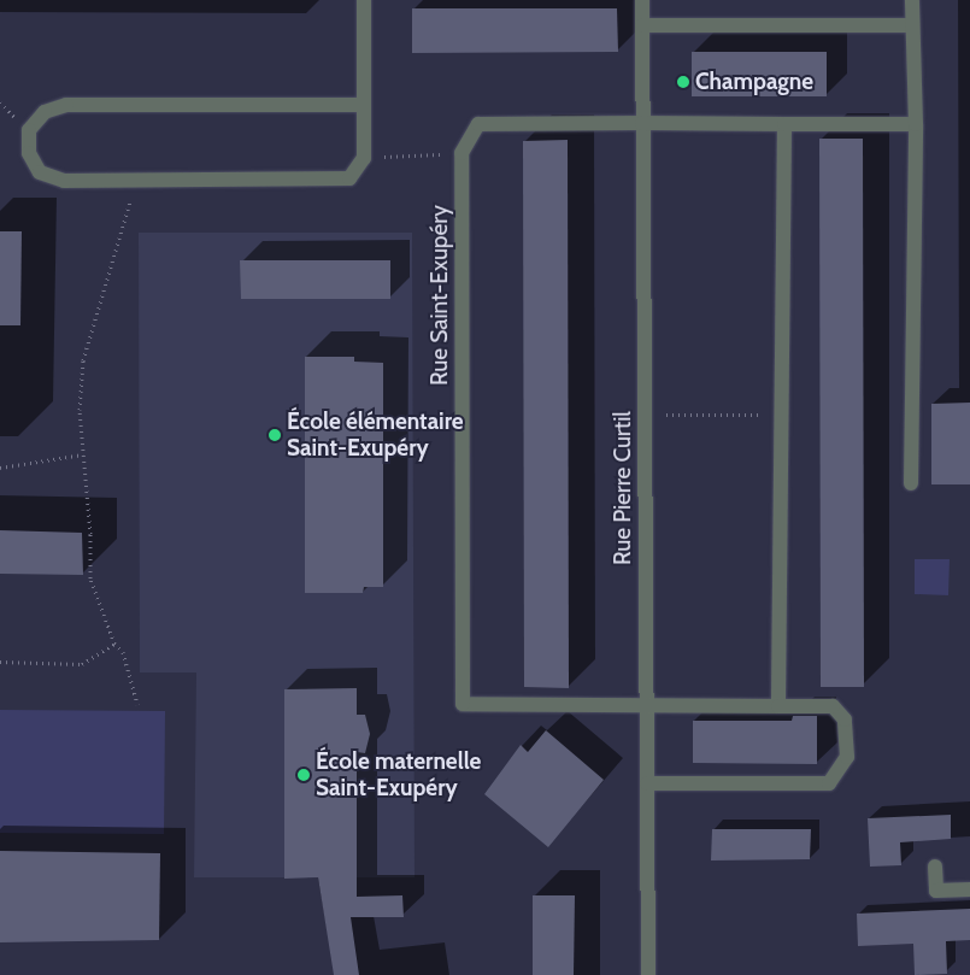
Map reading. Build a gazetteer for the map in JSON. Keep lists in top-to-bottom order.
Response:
{
  "streets": {
    "street": ["Rue Saint-Exupéry", "Rue Pierre Curtil"]
  },
  "crossings": [
    ["Rue Saint-Exupéry", "Rue Pierre Curtil"]
  ],
  "places": ["Champagne", "École élémentaire Saint-Exupéry", "École maternelle Saint-Exupéry"]
}
